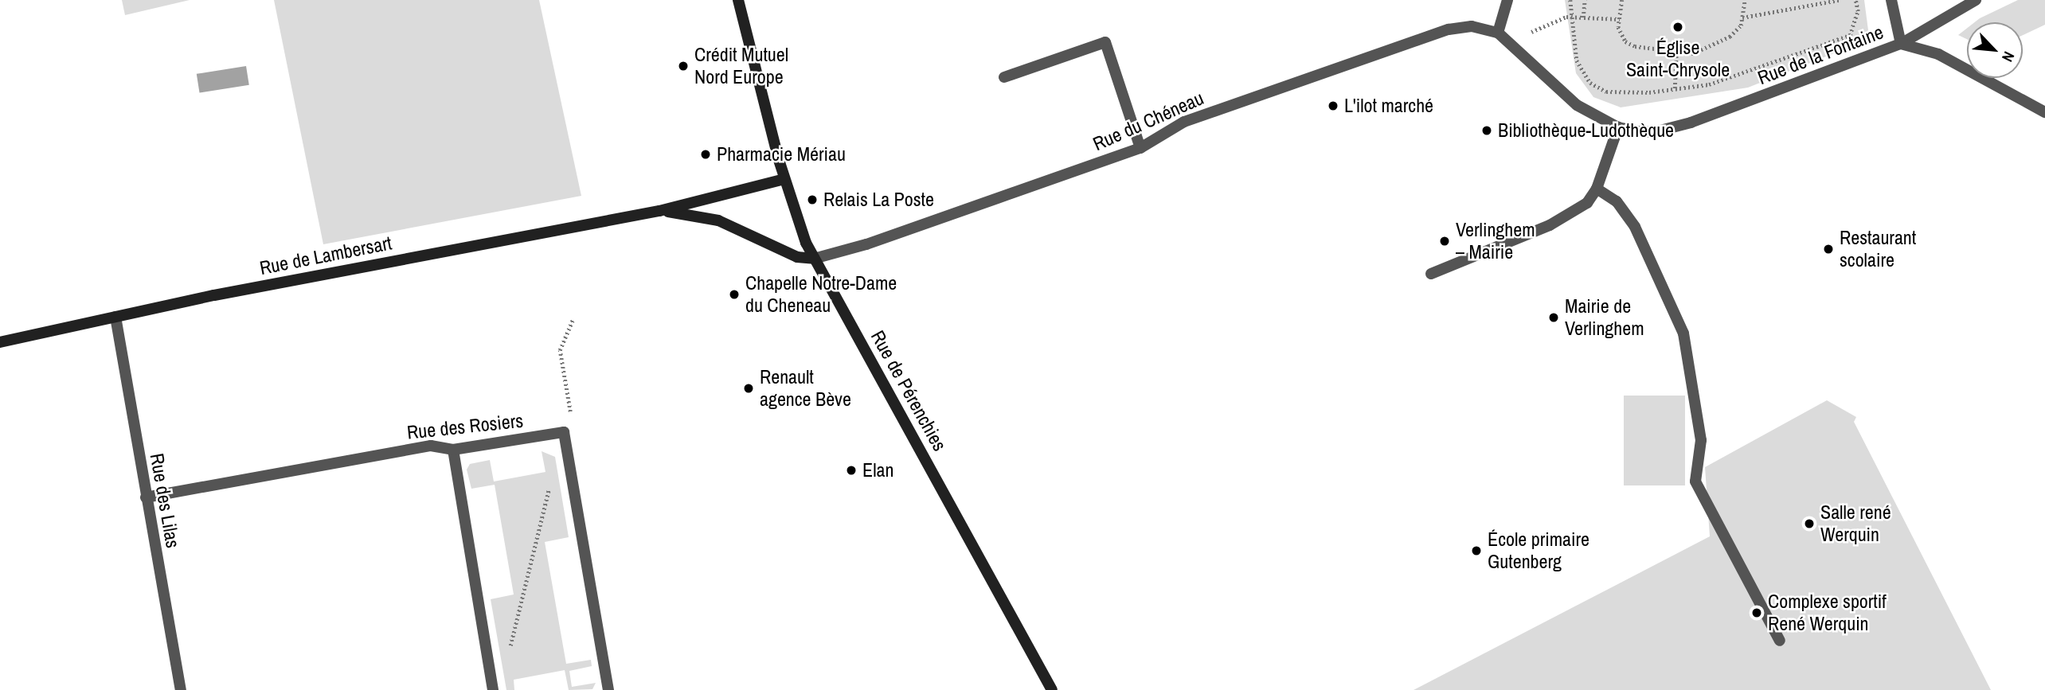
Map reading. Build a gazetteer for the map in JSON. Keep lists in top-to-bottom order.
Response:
{
  "streets": {
    "main road": ["Rue de Lambersart", "Rue de Pérenchies"],
    "street": [
      "Rue de la Fontaine",
      "Rue du Chéneau",
      "Rue des Rosiers",
      "Rue des Lilas"
    ]
  },
  "crossings": [
    ["Rue de la Fontaine", "Rue du Chéneau"],
    ["Rue du Chéneau", "Rue de Lambersart"],
    ["Rue du Chéneau", "Rue de Pérenchies"],
    ["Rue de Lambersart", "Rue de Pérenchies"],
    ["Rue de Lambersart", "Rue des Lilas"],
    ["Rue des Rosiers", "Rue des Lilas"]
  ],
  "places": [
    "Église Saint-Chrysole",
    "Crédit Mutuel Nord Europe",
    "L'ilot marché",
    "Bibliothèque-Ludothèque",
    "Pharmacie Mériau",
    "Relais La Poste",
    "Verlinghem – Mairie",
    "Restaurant scolaire",
    "Chapelle Notre-Dame du Cheneau",
    "Mairie de Verlinghem",
    "Renault agence Bève",
    "Elan",
    "Salle rené Werquin",
    "École primaire Gutenberg",
    "Complexe sportif René Werquin"
  ],
  "north": "bottom right"
}
